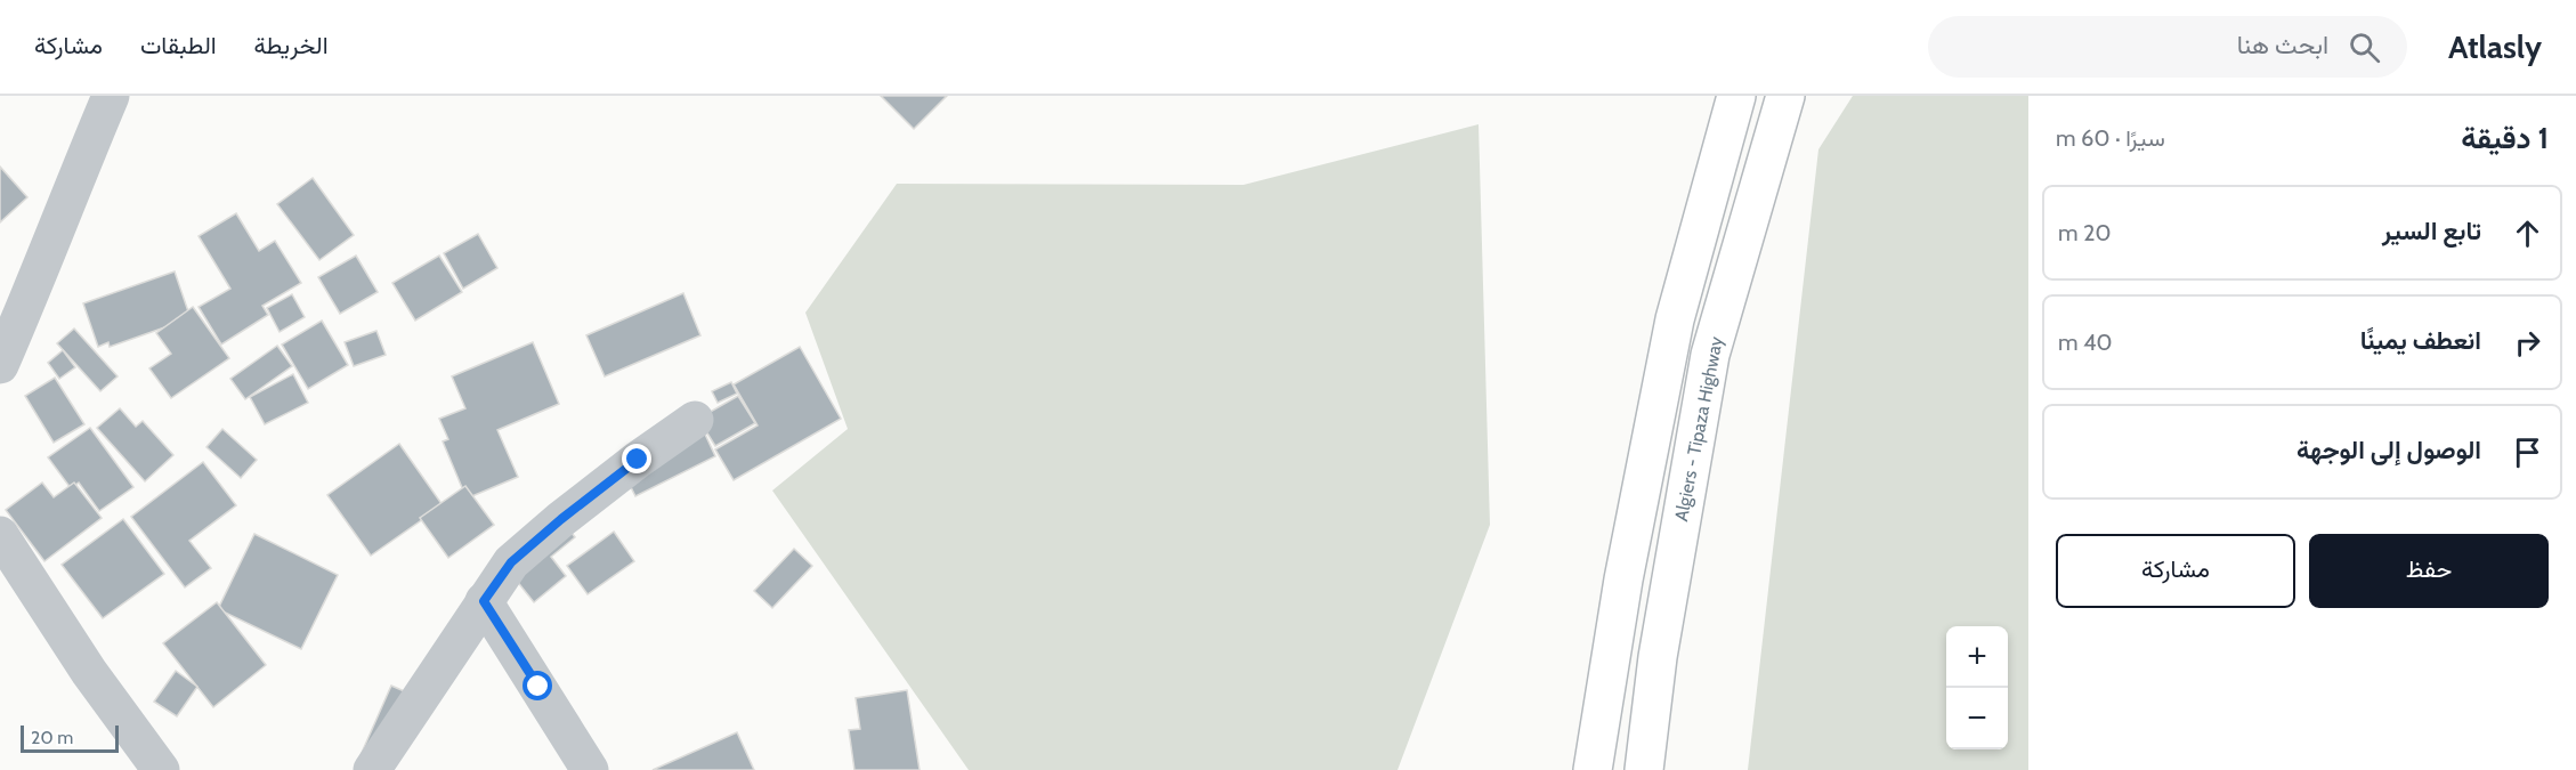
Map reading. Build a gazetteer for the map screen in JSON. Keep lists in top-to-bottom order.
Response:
{
  "streets": {
    "highway": ["Algiers - Tipaza Highway"]
  },
  "scale_bar": "20 m",
  "page": {
    "header": "Atlasly",
    "search": "ابحث هنا",
    "nav": ["الخريطة", "الطبقات", "مشاركة"],
    "heading": ["1 دقيقة", "سيرًا · 60 m"],
    "list": [
      ["تابع السير", "20 m"],
      ["انعطف يمينًا", "40 m"],
      "الوصول إلى الوجهة"
    ],
    "buttons": ["حفظ", "مشاركة"],
    "map_buttons": ["+", "−"],
    "scale": "20 m"
  }
}
